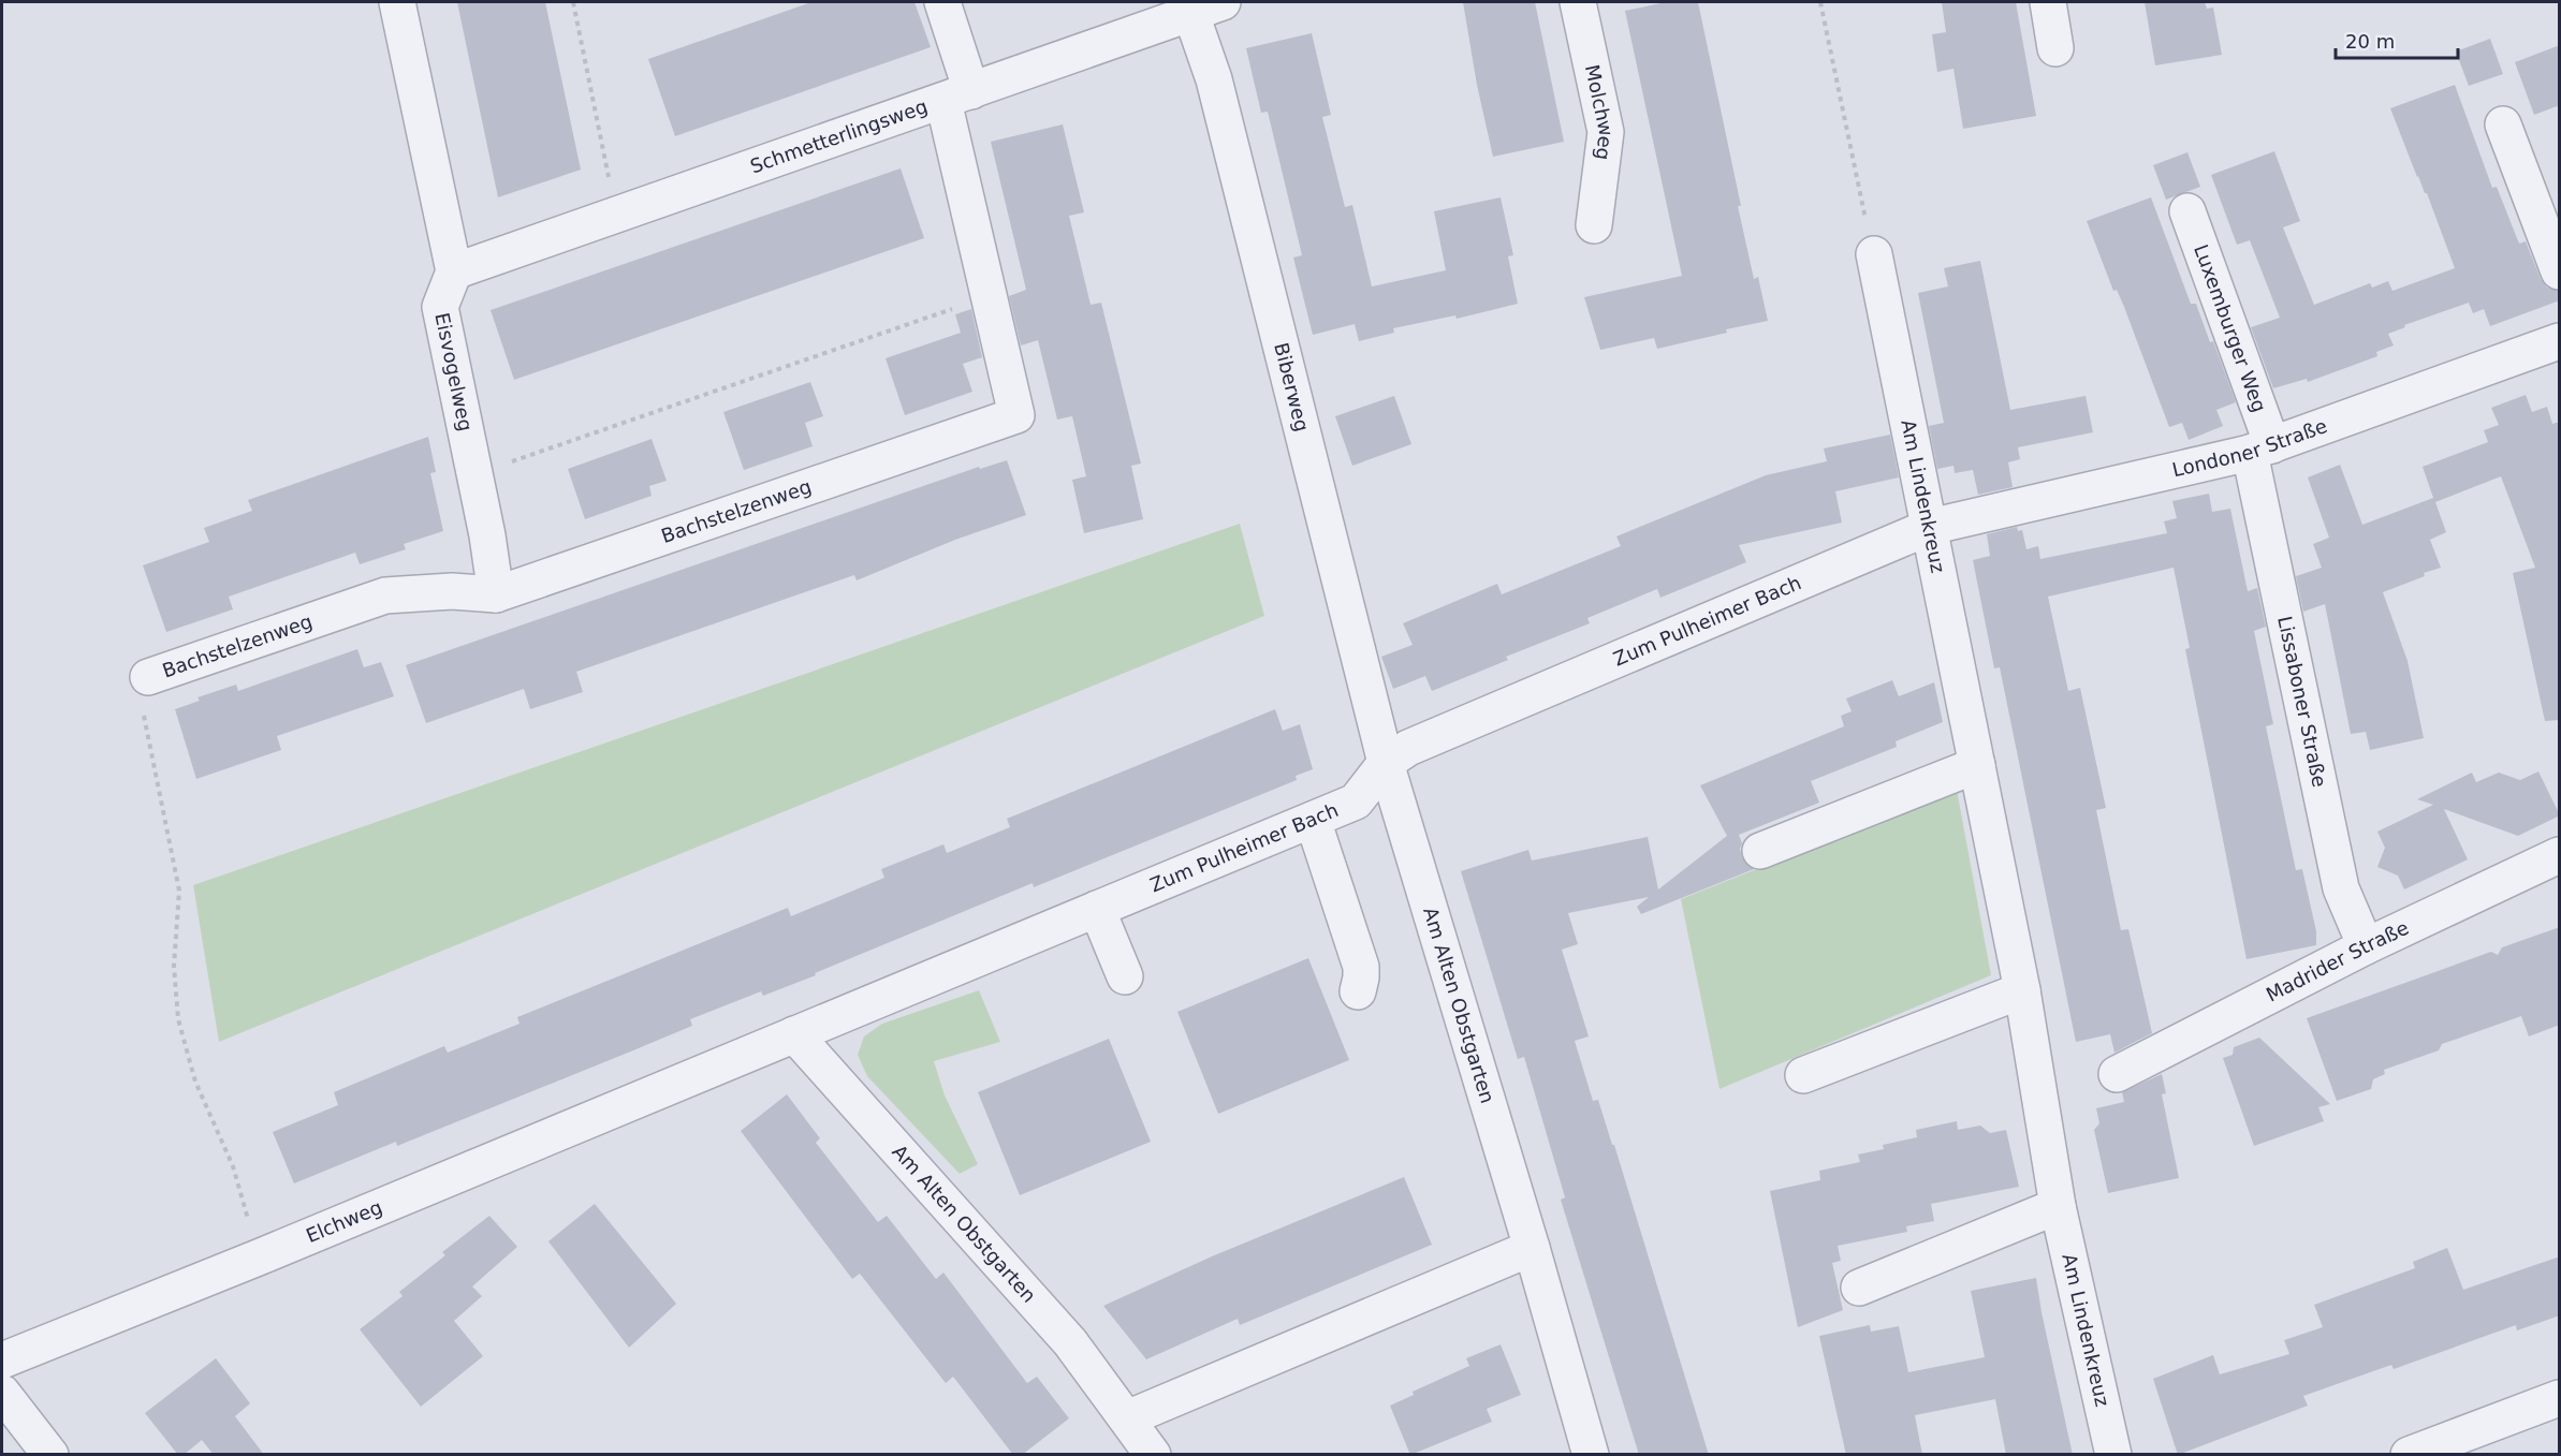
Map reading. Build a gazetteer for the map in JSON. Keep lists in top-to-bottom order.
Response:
{
  "streets": {
    "street": [
      "Molchweg",
      "Schmetterlingsweg",
      "Luxemburger Weg",
      "Eisvogelweg",
      "Biberweg",
      "Londoner Straße",
      "Am Lindenkreuz",
      "Bachstelzenweg",
      "Zum Pulheimer Bach",
      "Lissaboner Straße",
      "Madrider Straße",
      "Am Alten Obstgarten",
      "Elchweg"
    ]
  },
  "crossings": [
    ["Schmetterlingsweg", "Eisvogelweg"],
    ["Schmetterlingsweg", "Biberweg"],
    ["Schmetterlingsweg", "Bachstelzenweg"],
    ["Luxemburger Weg", "Londoner Straße"],
    ["Luxemburger Weg", "Lissaboner Straße"],
    ["Eisvogelweg", "Bachstelzenweg"],
    ["Biberweg", "Zum Pulheimer Bach"],
    ["Biberweg", "Am Alten Obstgarten"],
    ["Londoner Straße", "Am Lindenkreuz"],
    ["Londoner Straße", "Zum Pulheimer Bach"],
    ["Londoner Straße", "Lissaboner Straße"],
    ["Am Lindenkreuz", "Zum Pulheimer Bach"],
    ["Zum Pulheimer Bach", "Am Alten Obstgarten"],
    ["Zum Pulheimer Bach", "Elchweg"],
    ["Lissaboner Straße", "Madrider Straße"]
  ],
  "scale_bar": "20 m"
}
